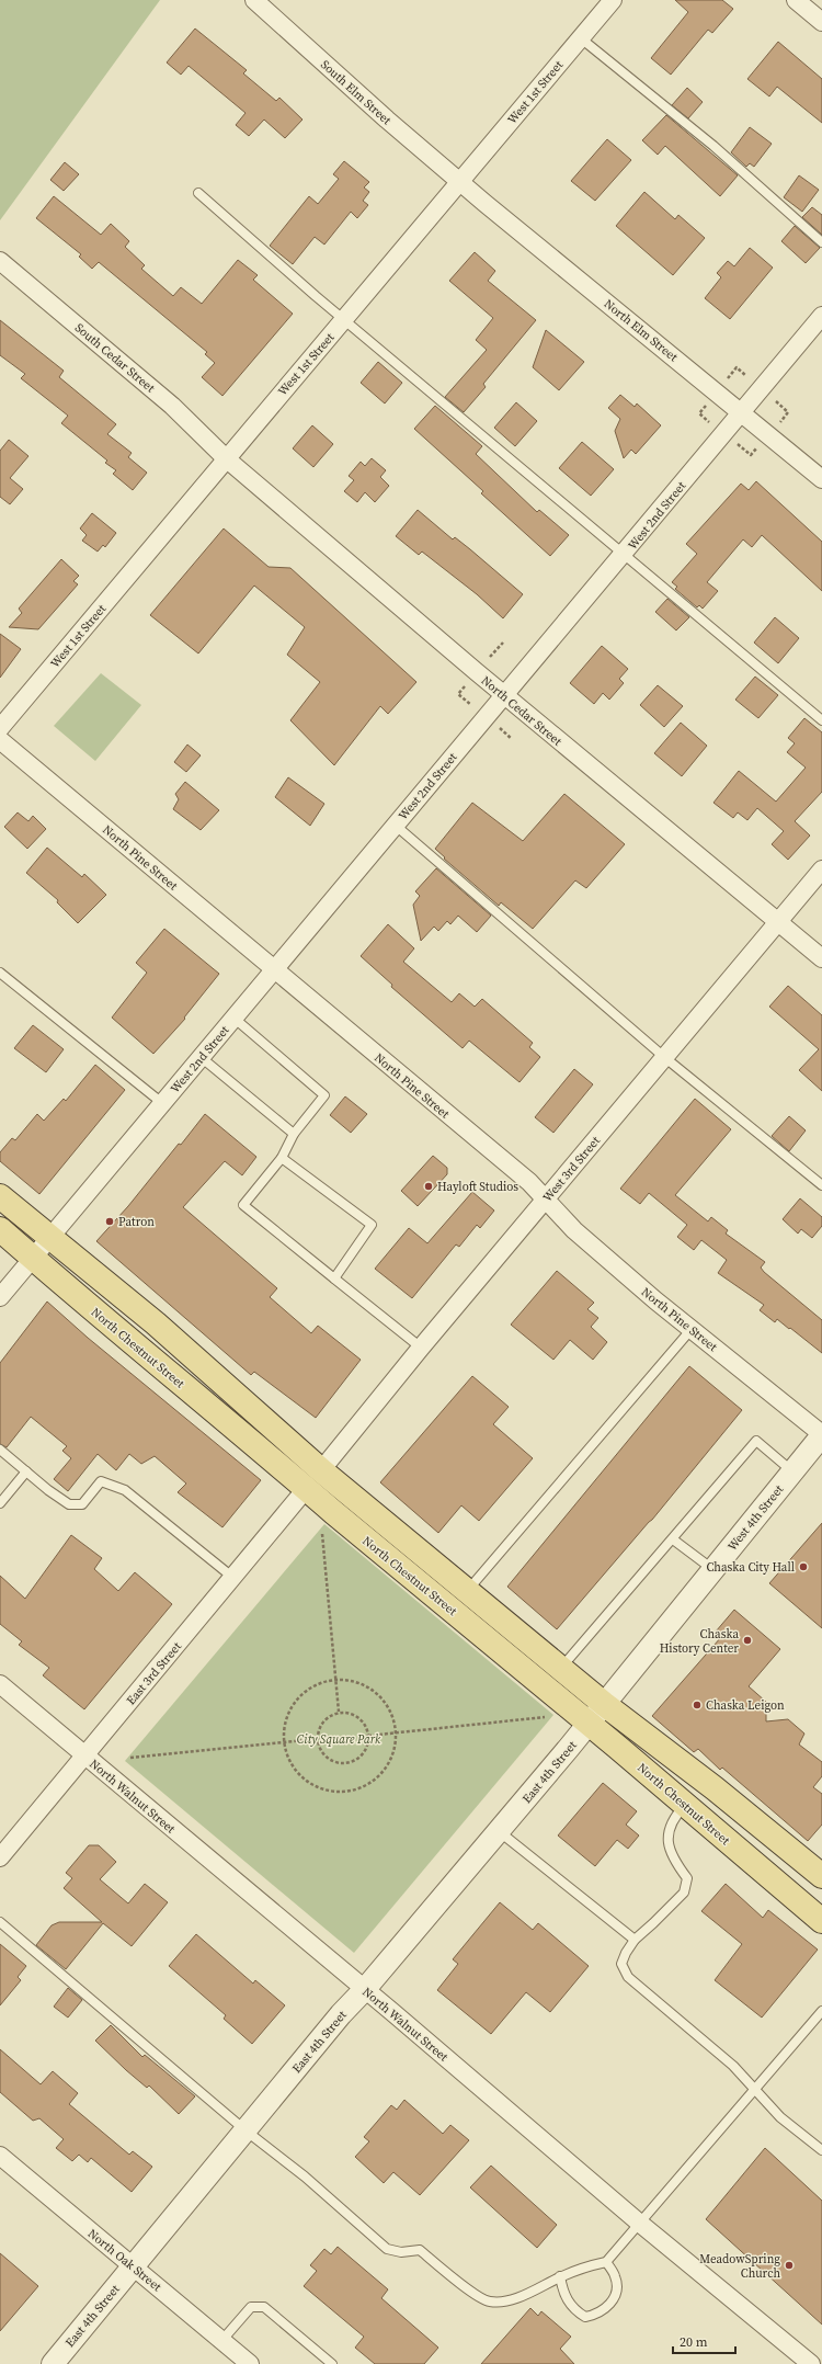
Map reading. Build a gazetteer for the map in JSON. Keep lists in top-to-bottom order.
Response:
{
  "streets": {
    "main road": ["North Chestnut Street"],
    "street": [
      "South Elm Street",
      "West 1st Street",
      "North Elm Street",
      "South Cedar Street",
      "West 2nd Street",
      "North Cedar Street",
      "North Pine Street",
      "West 3rd Street",
      "West 4th Street",
      "East 3rd Street",
      "East 4th Street",
      "North Walnut Street",
      "North Oak Street"
    ]
  },
  "crossings": [
    ["South Elm Street", "West 1st Street"],
    ["South Elm Street", "North Elm Street"],
    ["West 1st Street", "North Elm Street"],
    ["West 1st Street", "South Cedar Street"],
    ["West 1st Street", "North Cedar Street"],
    ["North Elm Street", "West 2nd Street"],
    ["South Cedar Street", "North Cedar Street"],
    ["West 2nd Street", "North Cedar Street"],
    ["West 2nd Street", "North Pine Street"],
    ["West 2nd Street", "North Chestnut Street"],
    ["North Cedar Street", "West 3rd Street"],
    ["North Pine Street", "West 3rd Street"],
    ["North Pine Street", "West 4th Street"],
    ["West 3rd Street", "North Chestnut Street"],
    ["North Chestnut Street", "West 4th Street"],
    ["North Chestnut Street", "East 3rd Street"],
    ["North Chestnut Street", "East 4th Street"],
    ["West 4th Street", "East 4th Street"],
    ["East 3rd Street", "North Walnut Street"],
    ["East 4th Street", "North Walnut Street"],
    ["East 4th Street", "North Oak Street"]
  ],
  "parks": ["City Square Park"],
  "places": [
    "Hayloft Studios",
    "Patron",
    "Chaska City Hall",
    "Chaska History Center",
    "Chaska Leigon",
    "MeadowSpring Church"
  ],
  "scale_bar": "20 m"
}
